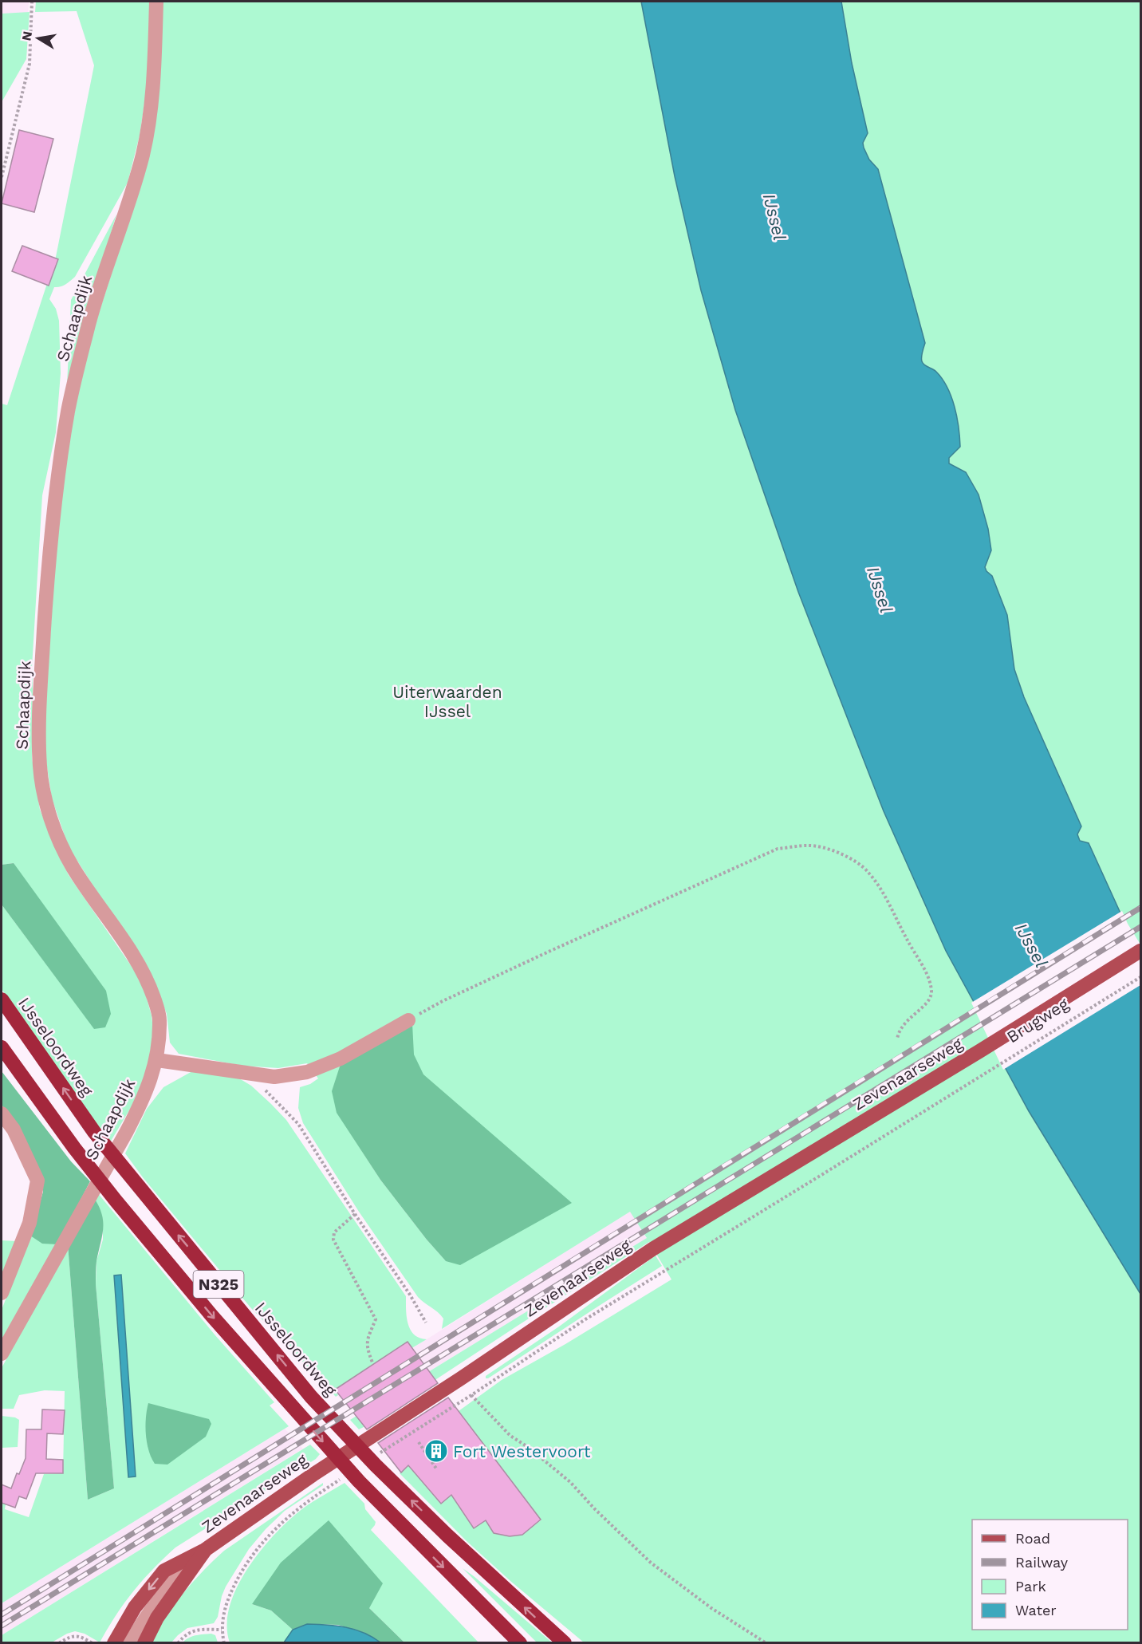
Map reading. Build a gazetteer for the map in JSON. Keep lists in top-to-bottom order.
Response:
{
  "streets": {
    "highway": ["IJsseloordweg", "N325"],
    "main road": ["Brugweg", "Zevenaarseweg"],
    "street": ["Schaapdijk"]
  },
  "crossings": [
    ["Brugweg", "Zevenaarseweg"]
  ],
  "water": ["IJssel"],
  "parks": ["Uiterwaarden IJssel"],
  "places": {
    "building": ["Fort Westervoort"]
  },
  "legend": [
    "Road",
    "Railway",
    "Park",
    "Water"
  ],
  "north": "left"
}
